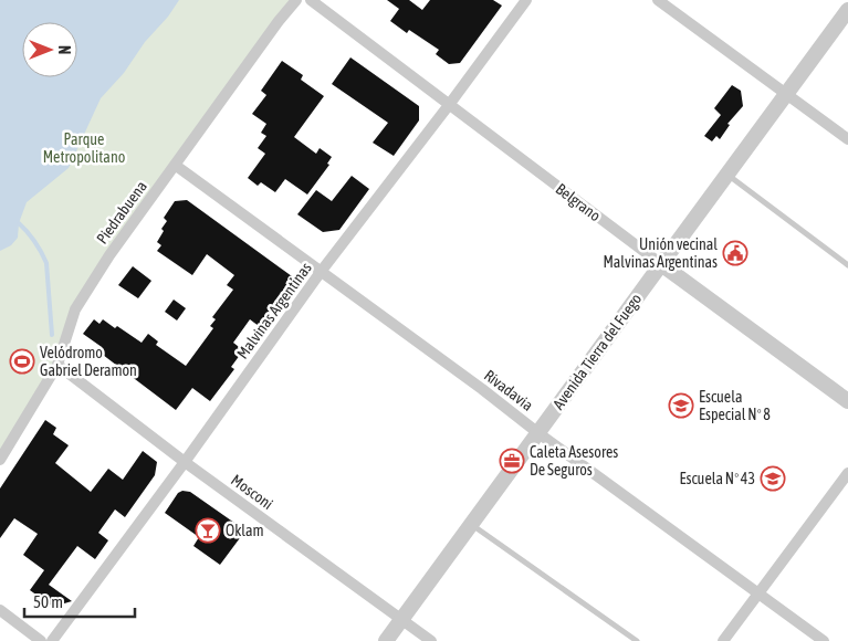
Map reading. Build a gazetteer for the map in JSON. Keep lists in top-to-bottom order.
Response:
{
  "streets": {
    "street": [
      "Belgrano",
      "Piedrabuena",
      "Malvinas Argentinas",
      "Avenida Tierra del Fuego",
      "Rivadavia",
      "Mosconi"
    ]
  },
  "crossings": [
    ["Belgrano", "Malvinas Argentinas"],
    ["Belgrano", "Avenida Tierra del Fuego"],
    ["Piedrabuena", "Rivadavia"],
    ["Piedrabuena", "Mosconi"],
    ["Malvinas Argentinas", "Rivadavia"],
    ["Malvinas Argentinas", "Mosconi"],
    ["Avenida Tierra del Fuego", "Rivadavia"],
    ["Avenida Tierra del Fuego", "Mosconi"]
  ],
  "parks": ["Parque Metropolitano"],
  "places": {
    "public building": ["Unión vecinal Malvinas Argentinas"],
    "sports": ["Velódromo Gabriel Deramon"],
    "school or university": ["Escuela Especial Nº 8", "Escuela Nº 43"],
    "office": ["Caleta Asesores De Seguros"],
    "bar": ["Oklam"]
  },
  "scale_bar": "50 m",
  "north": "right"
}
